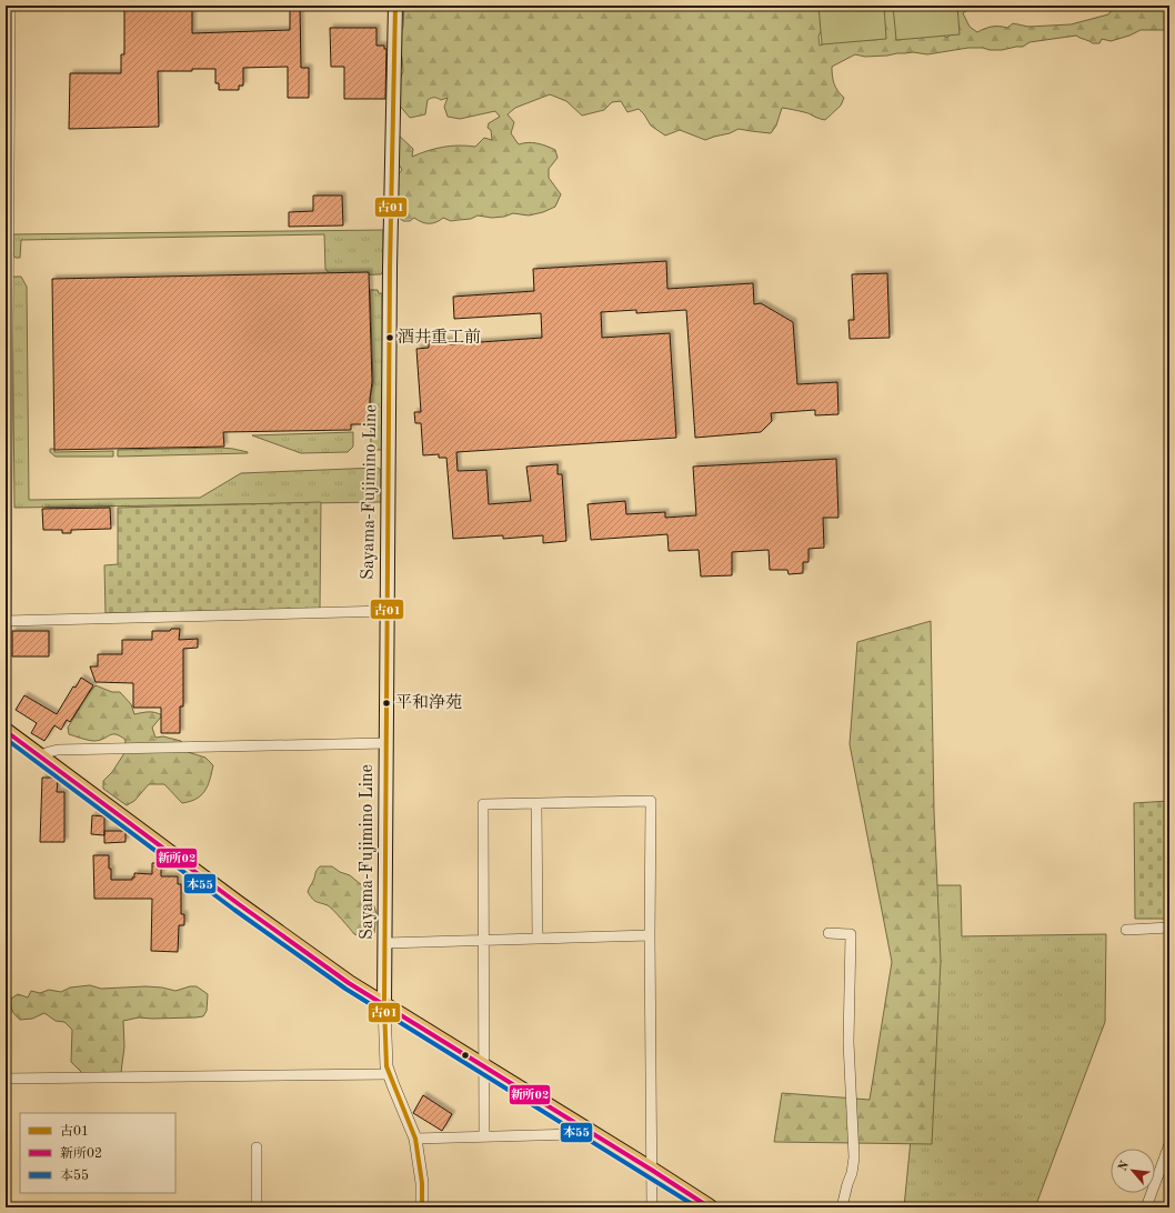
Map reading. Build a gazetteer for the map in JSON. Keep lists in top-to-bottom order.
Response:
{
  "streets": {
    "main road": ["Sayama-Fujimino Line"]
  },
  "places": ["酒井重工前", "平和浄苑"],
  "lines": ["transit line 古01", "transit line 新所02", "transit line 本55"],
  "legend": ["古01", "新所02", "本55"],
  "north": "top left"
}
